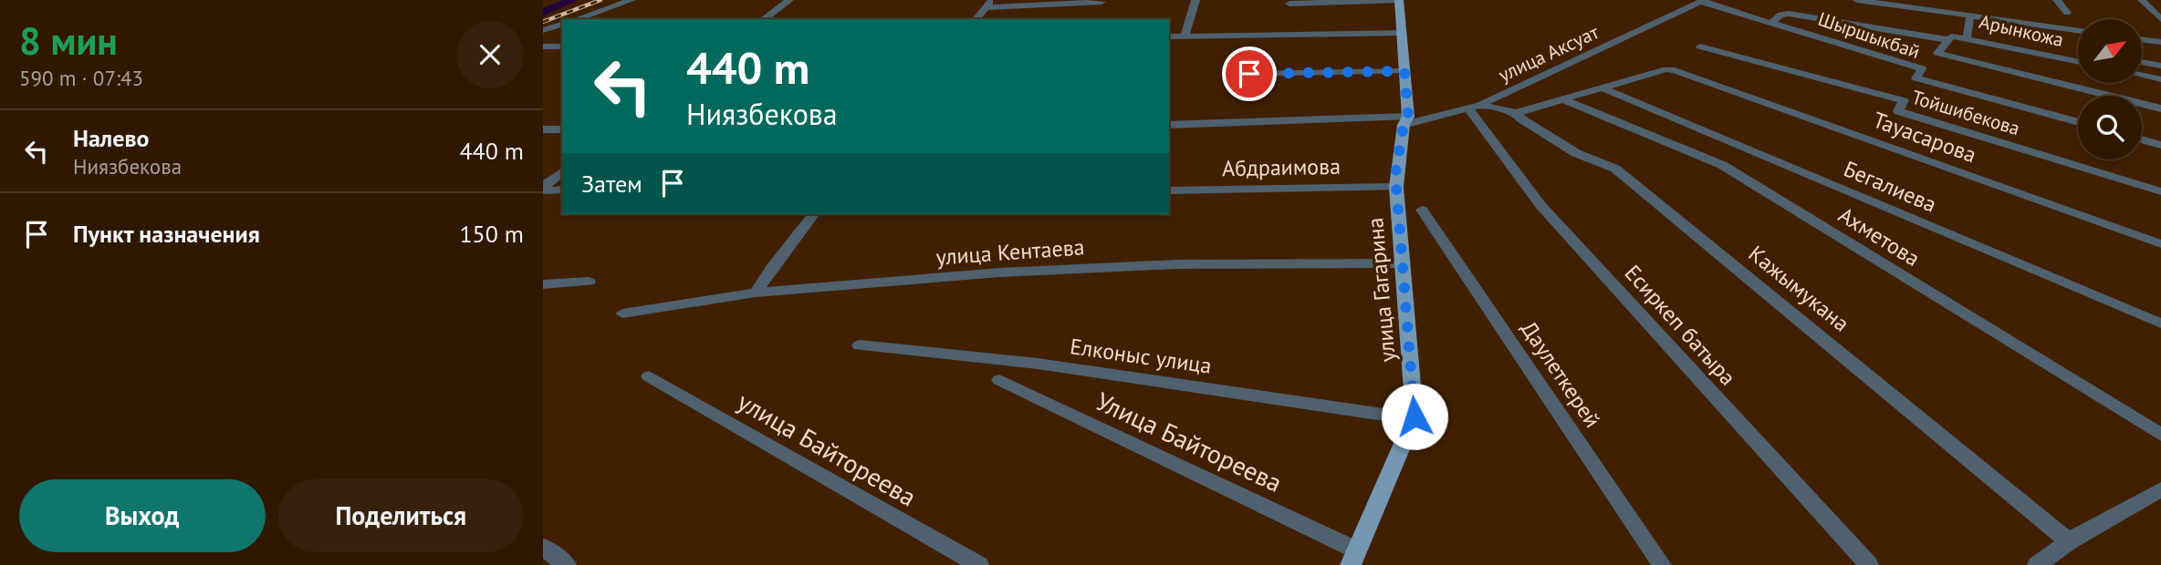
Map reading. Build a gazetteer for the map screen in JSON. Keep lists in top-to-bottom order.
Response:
{
  "streets": {
    "main road": ["улица Гагарина"],
    "street": [
      "Арынкожа",
      "Шыршыкбай",
      "улица Аксуат",
      "Тойшибекова",
      "Тауасарова",
      "Абдраимова",
      "Бегалиева",
      "Ахметова",
      "улица Кентаева",
      "Кажымукана",
      "Есиркеп батыра",
      "Елконыс улица",
      "Даулеткерей",
      "Улица Байтореева",
      "улица Байтореева"
    ]
  },
  "crossings": [
    ["Шыршыкбай", "улица Аксуат"],
    ["Шыршыкбай", "Тойшибекова"],
    ["улица Аксуат", "Кажымукана"],
    ["улица Аксуат", "улица Гагарина"],
    ["улица Аксуат", "Есиркеп батыра"],
    ["Тауасарова", "Бегалиева"],
    ["Абдраимова", "улица Гагарина"],
    ["улица Кентаева", "улица Гагарина"],
    ["Кажымукана", "Есиркеп батыра"],
    ["улица Гагарина", "Елконыс улица"],
    ["улица Гагарина", "Улица Байтореева"]
  ],
  "north": "top right",
  "page": {
    "heading": ["8 мин", "590 m · 07:43"],
    "turn": ["440 m", "Ниязбекова"],
    "list": [
      {
        "name": "Налево",
        "note": "Ниязбекова",
        "value": "440 m"
      },
      {
        "name": "Пункт назначения",
        "value": "150 m"
      }
    ],
    "then": "Затем",
    "buttons": ["Выход", "Поделиться"]
  }
}
